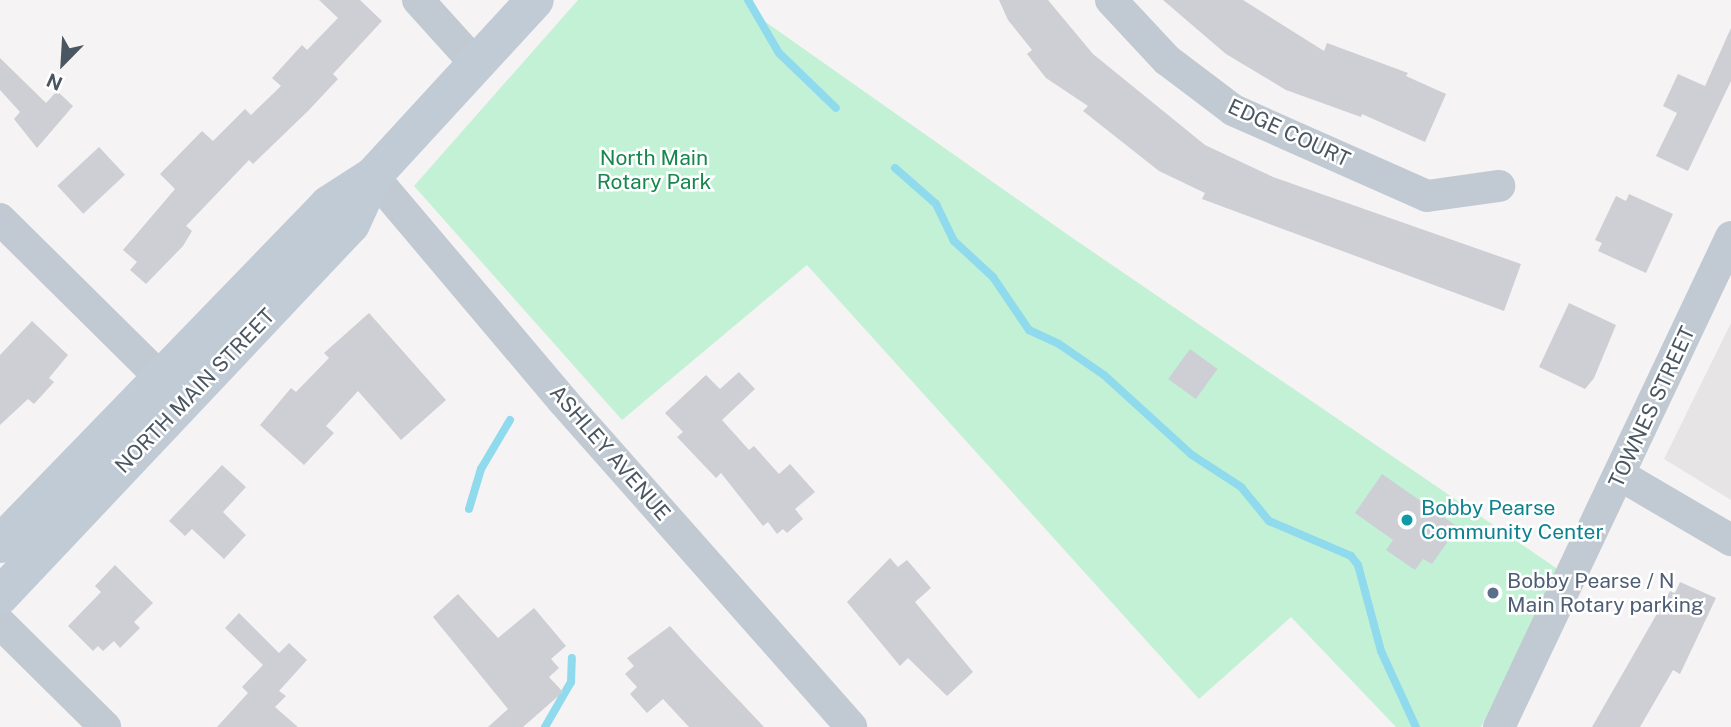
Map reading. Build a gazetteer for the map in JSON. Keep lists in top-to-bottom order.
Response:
{
  "streets": {
    "street": [
      "EDGE COURT",
      "NORTH MAIN STREET",
      "TOWNES STREET",
      "ASHLEY AVENUE"
    ]
  },
  "crossings": [
    ["NORTH MAIN STREET", "ASHLEY AVENUE"]
  ],
  "parks": ["North Main Rotary Park"],
  "places": ["Bobby Pearse Community Center", "Bobby Pearse / N Main Rotary parking"],
  "north": "bottom left"
}
